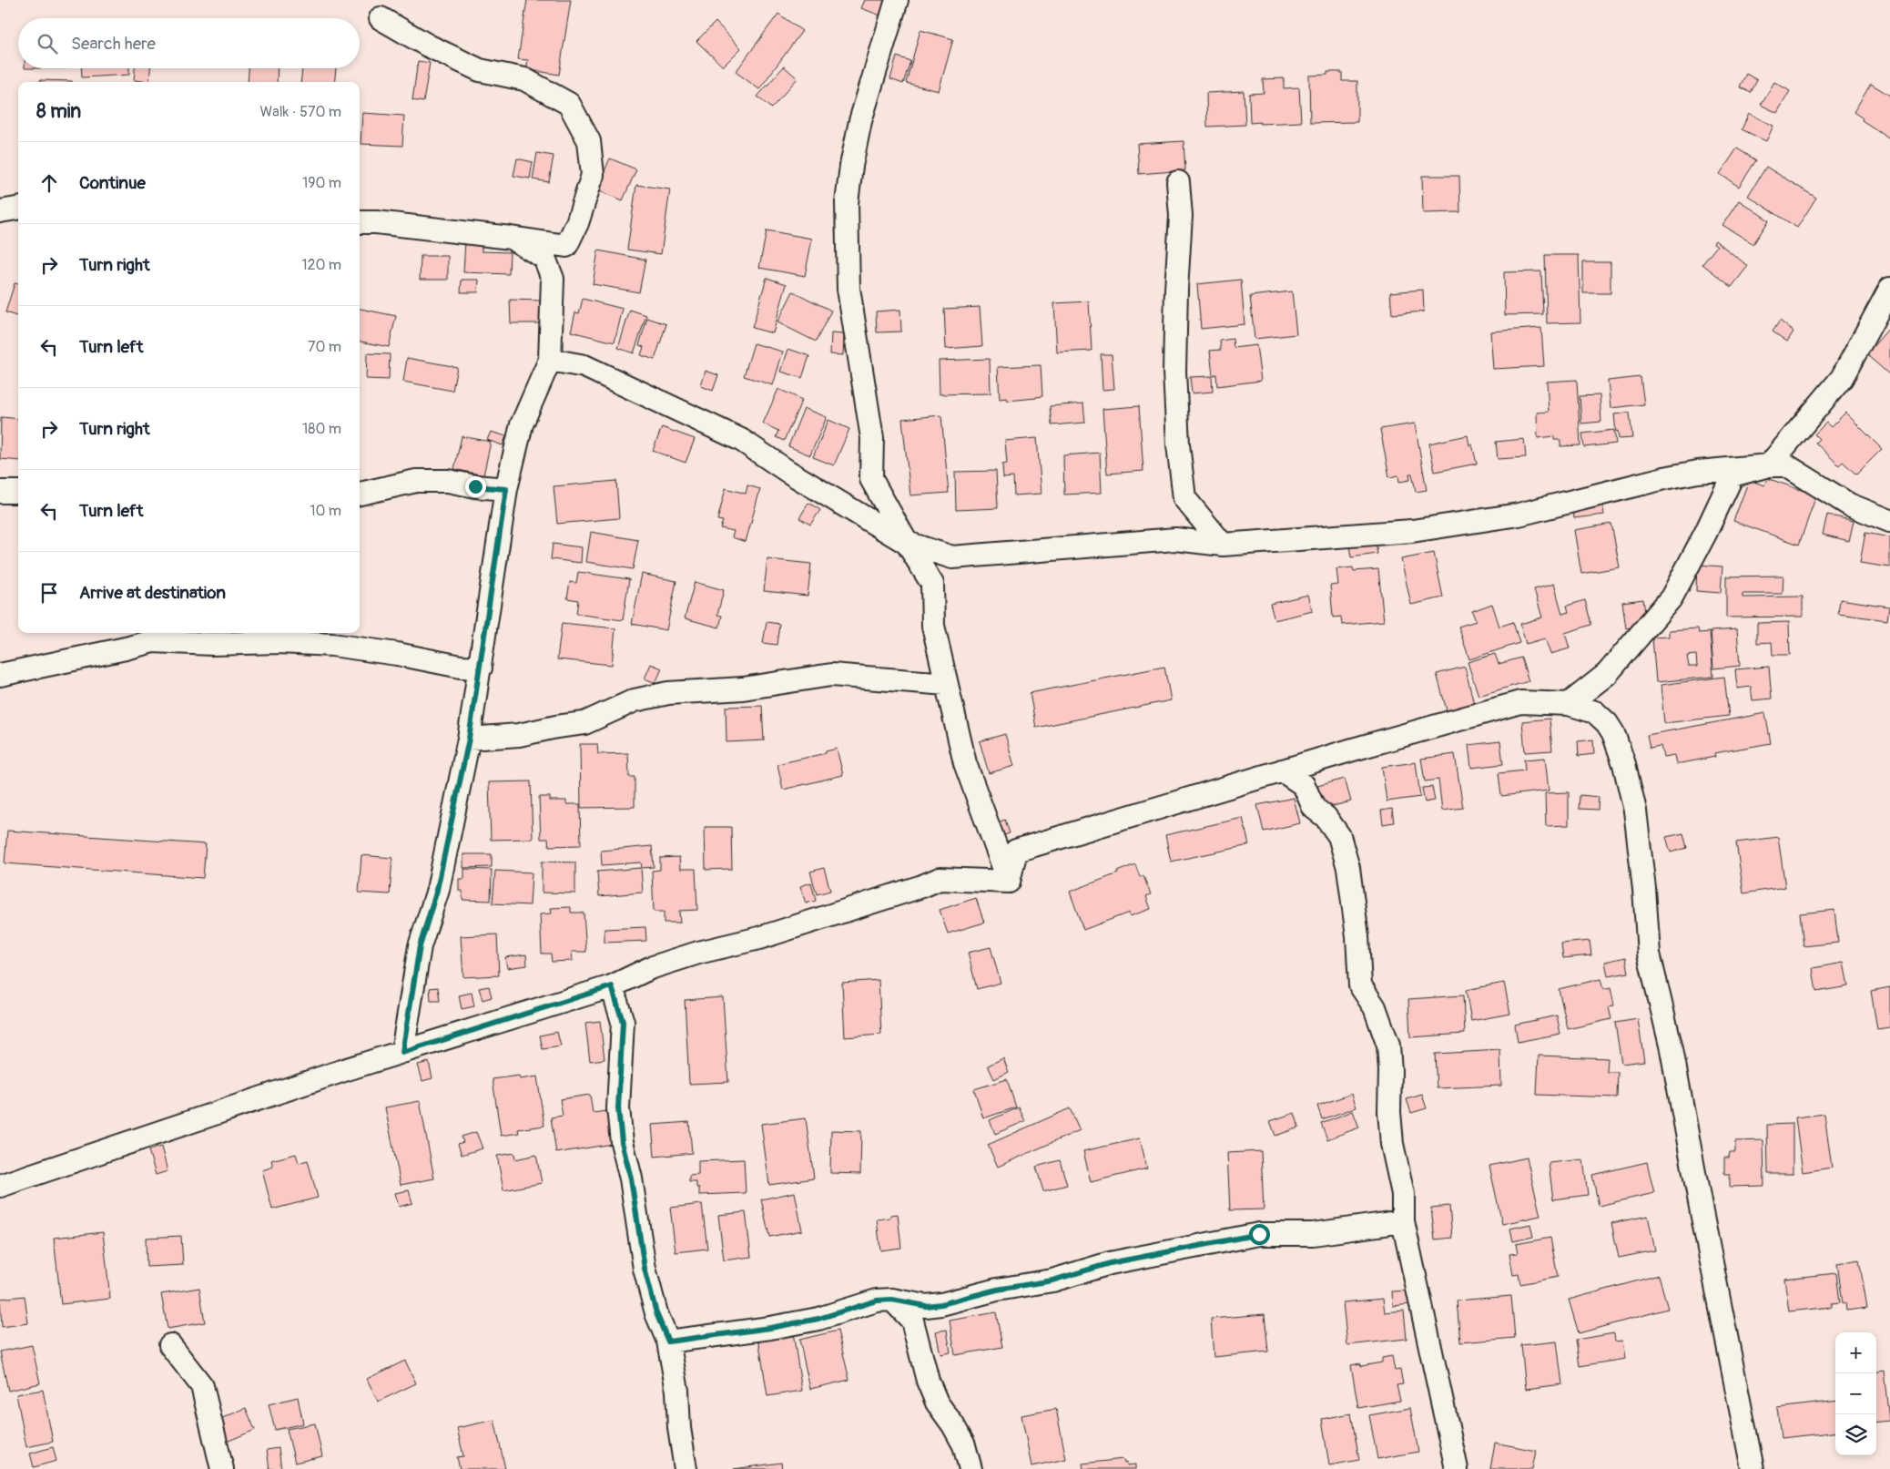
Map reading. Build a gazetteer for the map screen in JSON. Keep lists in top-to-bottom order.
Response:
{
  "page": {
    "search": "Search here",
    "heading": ["8 min", "Walk · 570 m"],
    "list": [
      ["Continue", "190 m"],
      ["Turn right", "120 m"],
      ["Turn left", "70 m"],
      ["Turn right", "180 m"],
      ["Turn left", "10 m"],
      "Arrive at destination"
    ],
    "map_buttons": ["+", "−"]
  }
}
